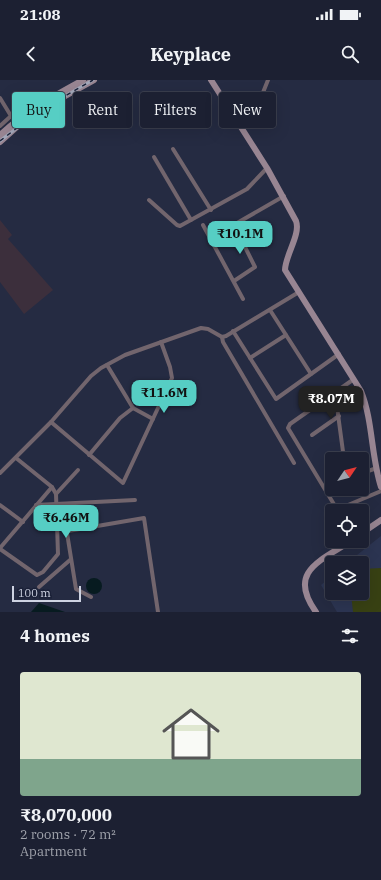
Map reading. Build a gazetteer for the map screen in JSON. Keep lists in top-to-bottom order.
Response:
{
  "scale_bar": "100 m",
  "north": "top right",
  "page": {
    "status": "21:08",
    "header": "Keyplace",
    "chip": [
      "Buy",
      "Rent",
      "Filters",
      "New"
    ],
    "price": [
      "₹10.1M",
      "₹11.6M",
      "₹8.07M",
      "₹6.46M"
    ],
    "scale": "100 m",
    "heading": "4 homes",
    "list": [
      {
        "name": "₹8,070,000",
        "note": "2 rooms · 72 m² · Apartment"
      }
    ]
  }
}
